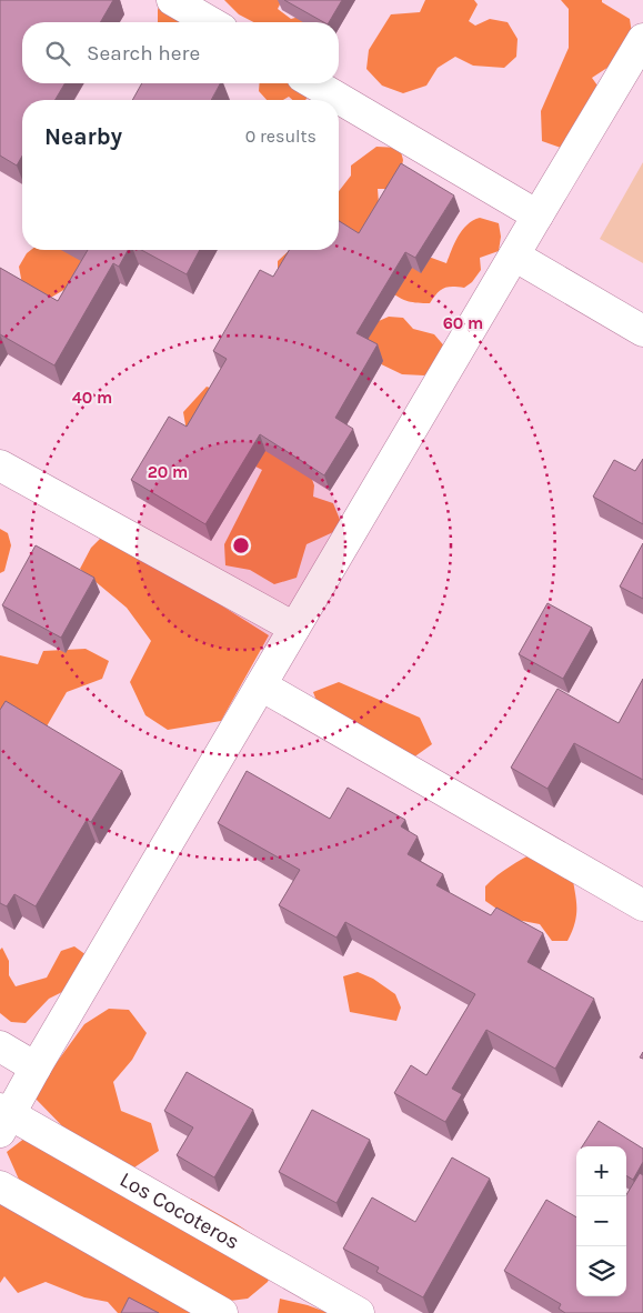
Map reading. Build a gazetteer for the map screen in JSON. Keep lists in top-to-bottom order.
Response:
{
  "streets": {
    "street": ["Los Cocoteros"]
  },
  "page": {
    "search": "Search here",
    "heading": ["Nearby", "0 results"],
    "map_buttons": ["+", "−"]
  },
  "rings": ["60 m", "40 m", "20 m"]
}
